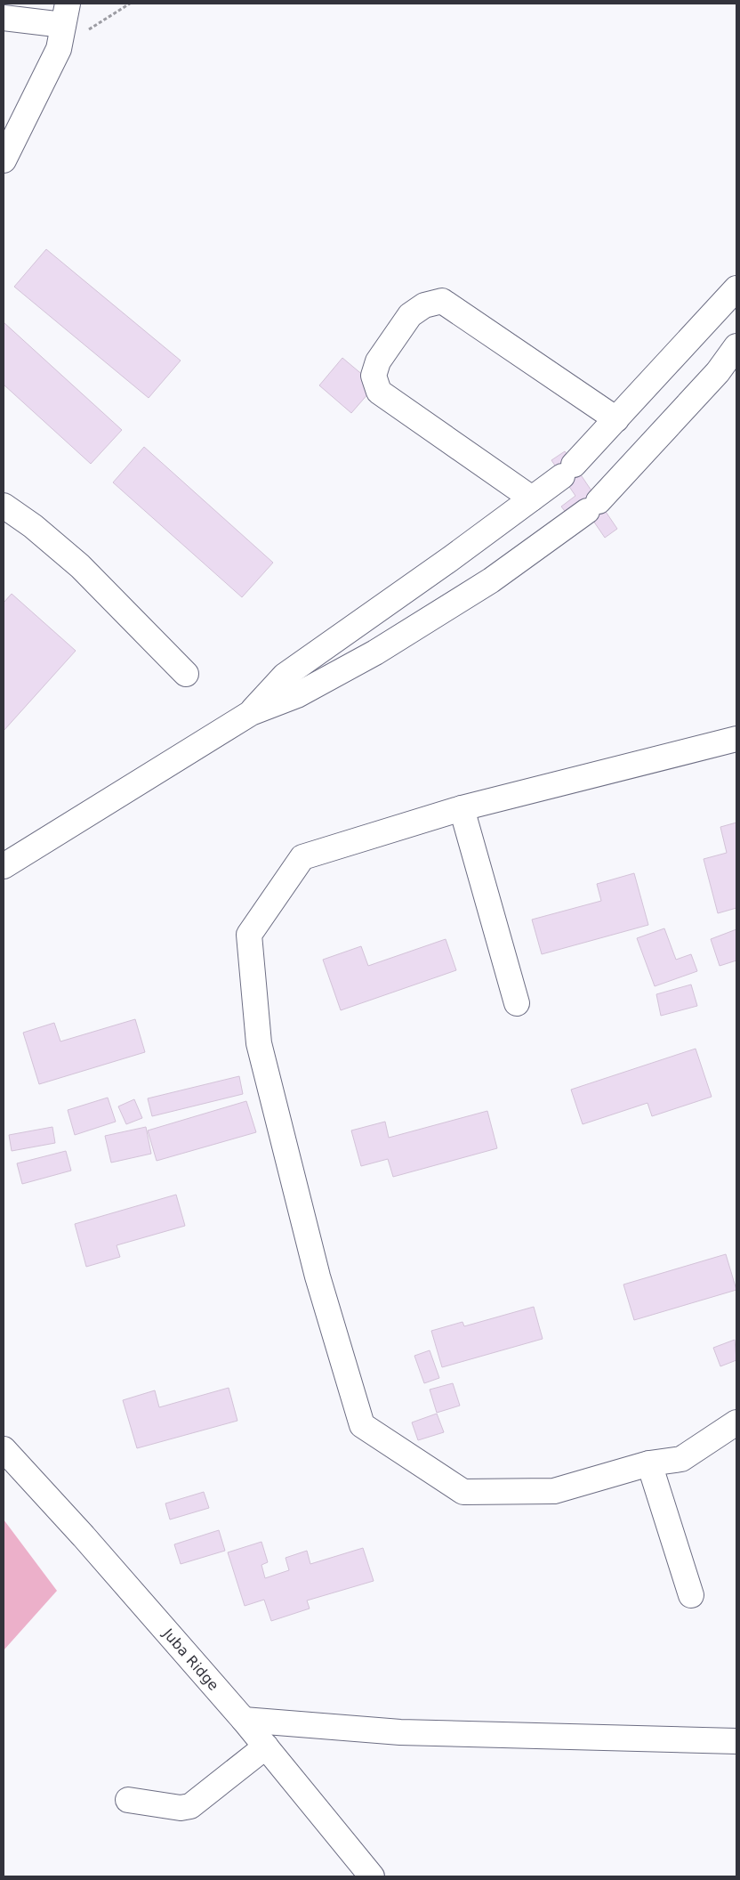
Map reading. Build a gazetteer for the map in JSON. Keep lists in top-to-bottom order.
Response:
{
  "streets": {
    "street": ["Juba Ridge"]
  }
}
